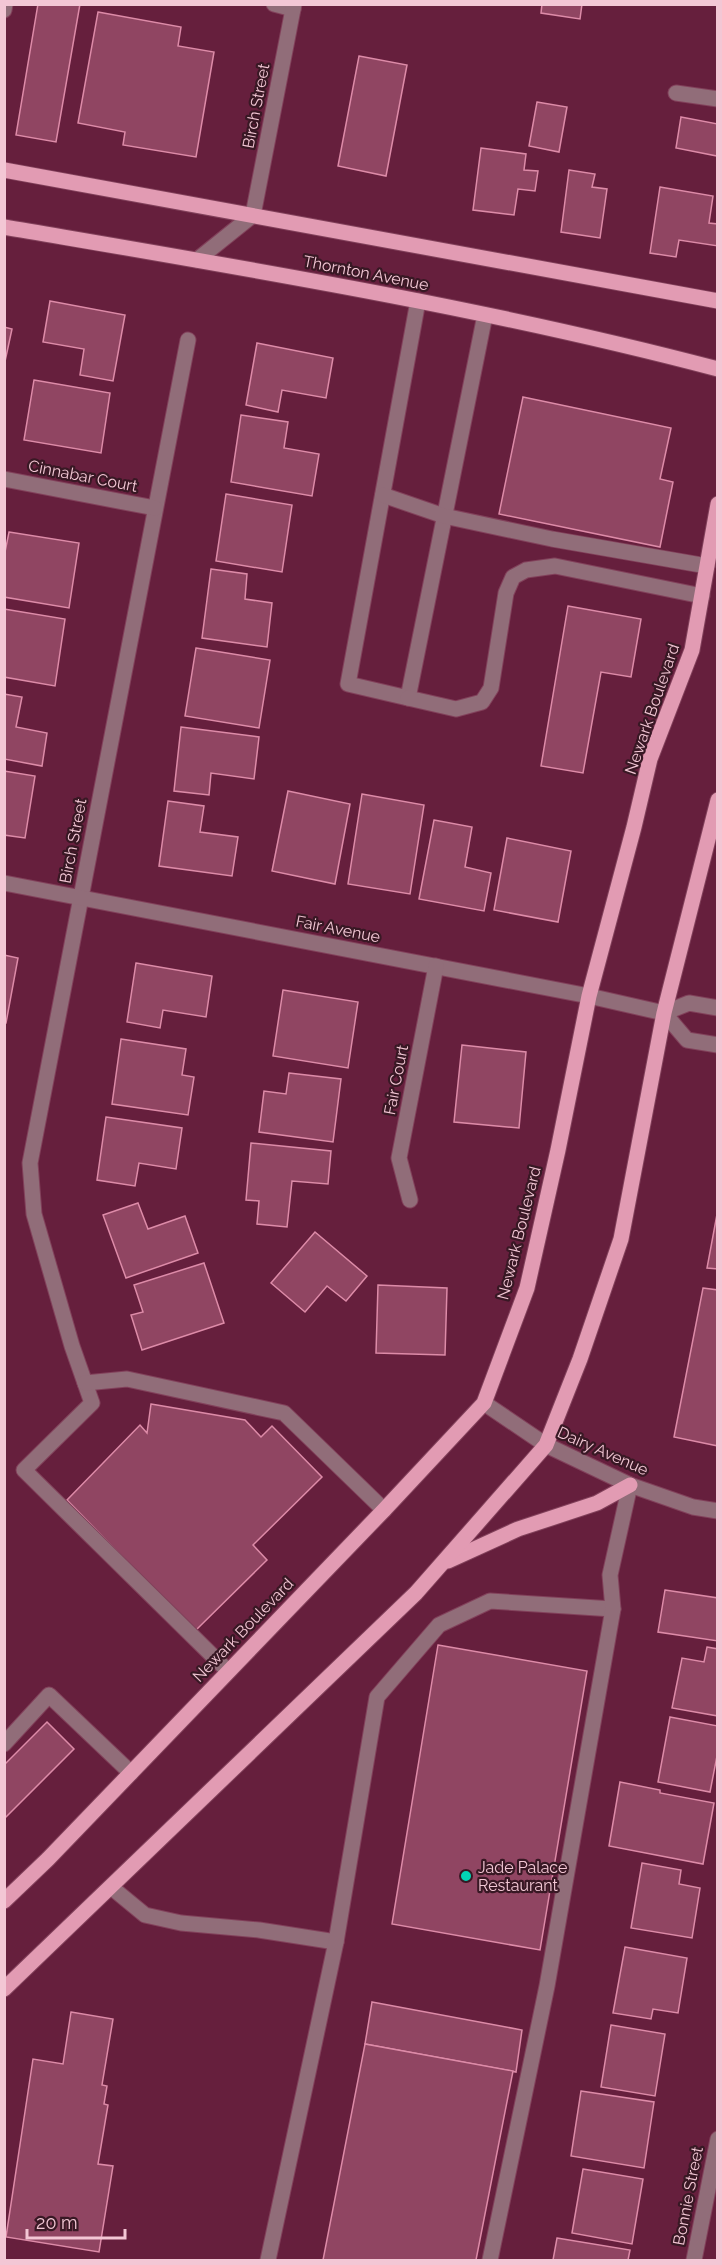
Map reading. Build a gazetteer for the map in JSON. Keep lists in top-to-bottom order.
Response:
{
  "streets": {
    "main road": ["Thornton Avenue", "Newark Boulevard"],
    "street": [
      "Birch Street",
      "Cinnabar Court",
      "Fair Avenue",
      "Fair Court",
      "Dairy Avenue",
      "Bonnie Street"
    ]
  },
  "crossings": [
    ["Birch Street", "Cinnabar Court"],
    ["Birch Street", "Newark Boulevard"],
    ["Birch Street", "Fair Avenue"],
    ["Newark Boulevard", "Fair Avenue"],
    ["Newark Boulevard", "Dairy Avenue"],
    ["Fair Avenue", "Fair Court"]
  ],
  "places": ["Jade Palace Restaurant"],
  "scale_bar": "20 m"
}
